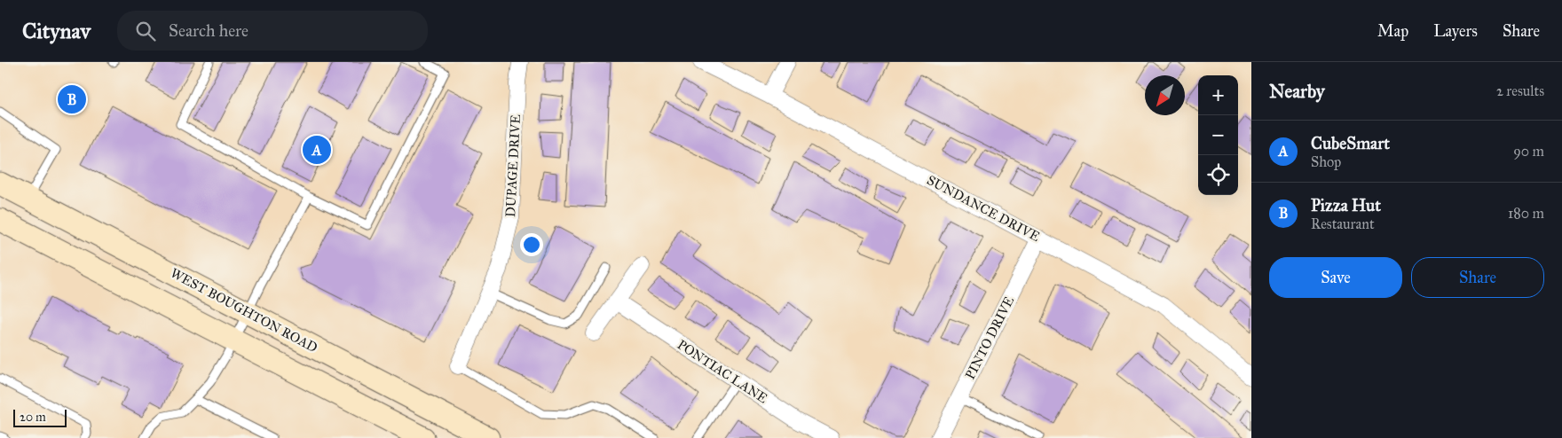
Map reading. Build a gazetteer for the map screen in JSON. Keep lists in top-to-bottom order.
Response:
{
  "streets": {
    "main road": ["WEST BOUGHTON ROAD"],
    "street": [
      "DUPAGE DRIVE",
      "SUNDANCE DRIVE",
      "PINTO DRIVE",
      "PONTIAC LANE"
    ]
  },
  "crossings": [
    ["SUNDANCE DRIVE", "PINTO DRIVE"]
  ],
  "scale_bar": "20 m",
  "north": "bottom left",
  "page": {
    "header": "Citynav",
    "search": "Search here",
    "nav": ["Map", "Layers", "Share"],
    "heading": ["Nearby", "2 results"],
    "map_buttons": ["+", "−"],
    "pins": ["B", "A"],
    "list": [
      {
        "mark": "A",
        "name": "CubeSmart",
        "note": "Shop",
        "value": "90 m"
      },
      {
        "mark": "B",
        "name": "Pizza Hut",
        "note": "Restaurant",
        "value": "180 m"
      }
    ],
    "buttons": ["Save", "Share"],
    "scale": "20 m"
  }
}
